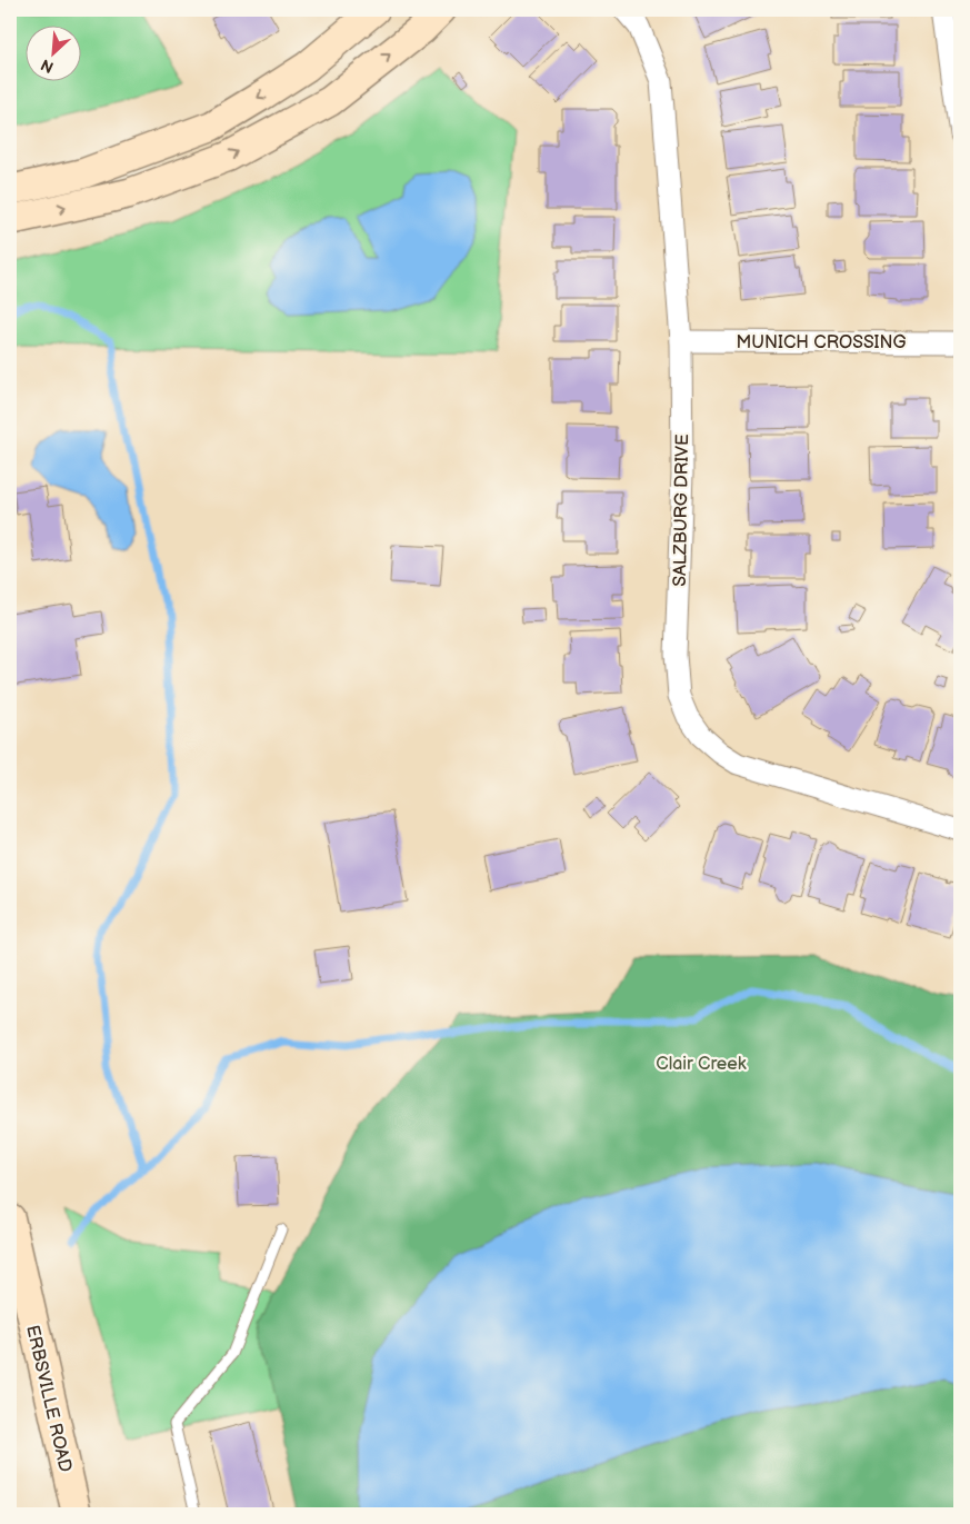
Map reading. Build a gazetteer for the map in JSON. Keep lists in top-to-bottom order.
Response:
{
  "streets": {
    "main road": ["ERBSVILLE ROAD"],
    "street": ["MUNICH CROSSING", "SALZBURG DRIVE"]
  },
  "crossings": [
    ["MUNICH CROSSING", "SALZBURG DRIVE"]
  ],
  "parks": ["Clair Creek"],
  "north": "bottom left"
}
